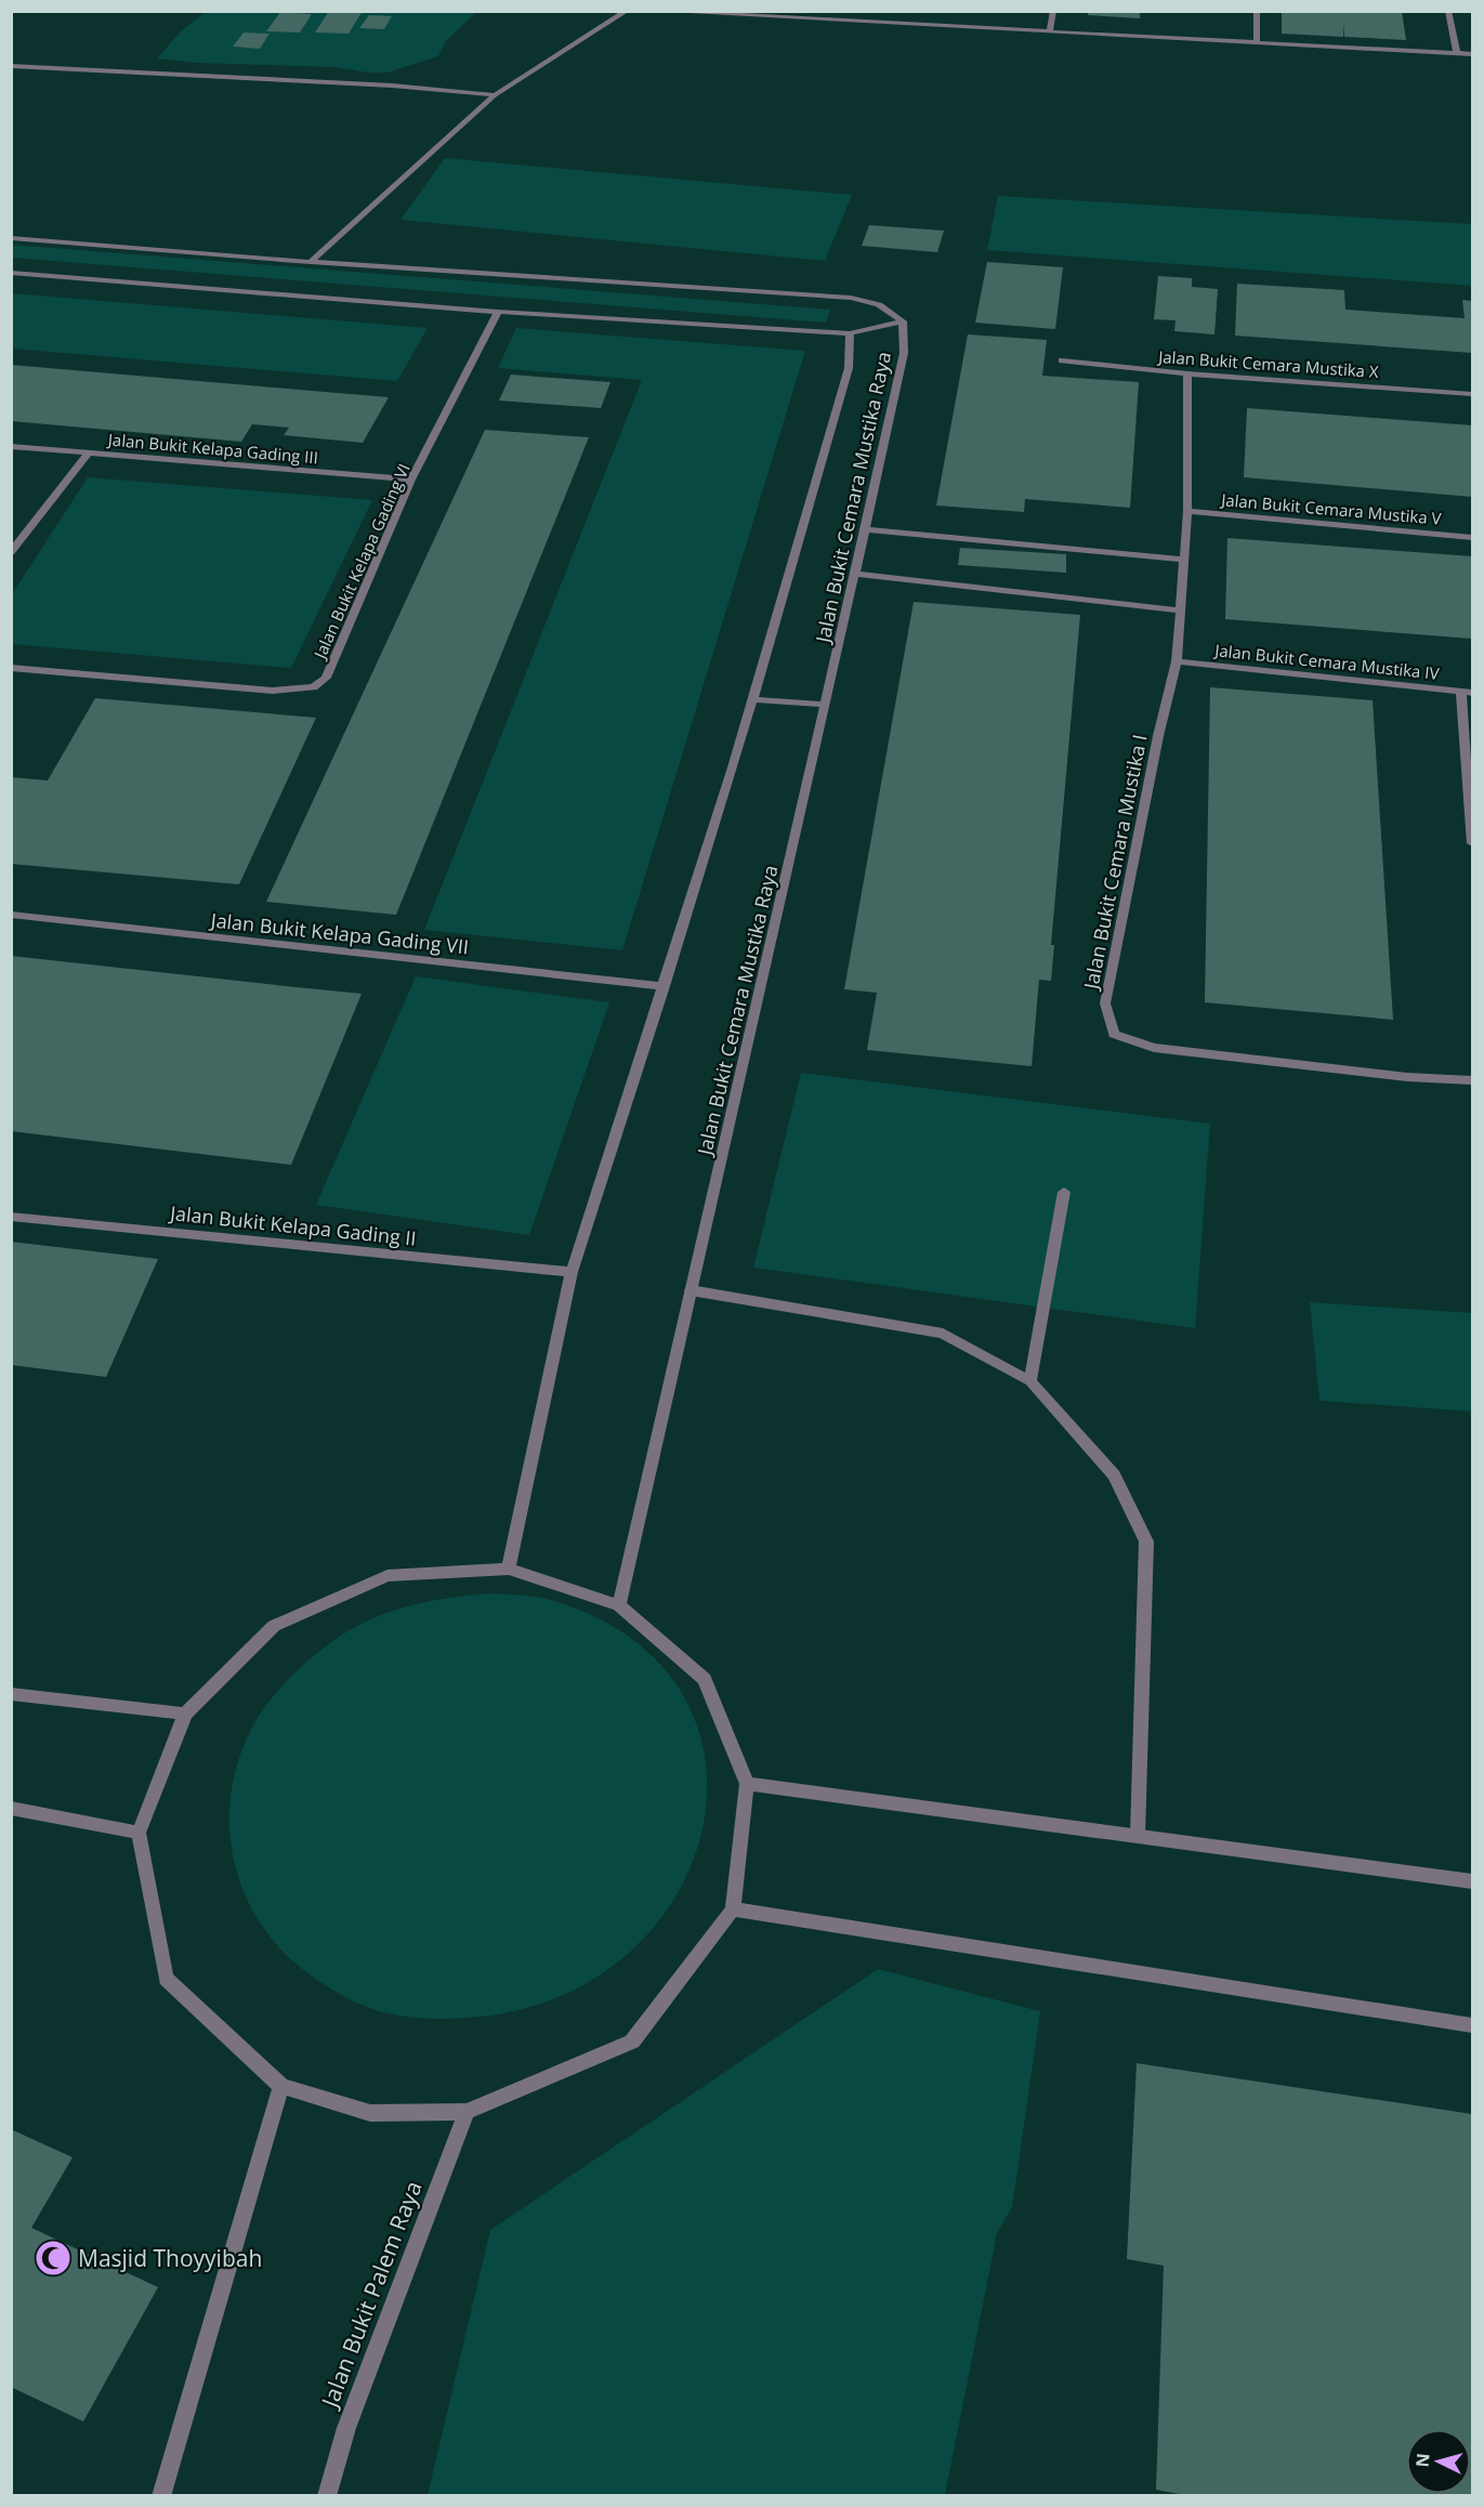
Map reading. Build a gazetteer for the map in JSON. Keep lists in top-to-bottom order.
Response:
{
  "streets": {
    "street": [
      "Jalan Bukit Cemara Mustika X",
      "Jalan Bukit Kelapa Gading III",
      "Jalan Bukit Cemara Mustika Raya",
      "Jalan Bukit Cemara Mustika V",
      "Jalan Bukit Kelapa Gading VI",
      "Jalan Bukit Cemara Mustika IV",
      "Jalan Bukit Cemara Mustika I",
      "Jalan Bukit Kelapa Gading VII",
      "Jalan Bukit Kelapa Gading II",
      "Jalan Bukit Palem Raya"
    ]
  },
  "crossings": [
    ["Jalan Bukit Cemara Mustika X", "Jalan Bukit Cemara Mustika I"],
    ["Jalan Bukit Kelapa Gading III", "Jalan Bukit Kelapa Gading VI"],
    ["Jalan Bukit Cemara Mustika Raya", "Jalan Bukit Kelapa Gading VII"],
    ["Jalan Bukit Cemara Mustika Raya", "Jalan Bukit Kelapa Gading II"],
    ["Jalan Bukit Cemara Mustika V", "Jalan Bukit Cemara Mustika I"],
    ["Jalan Bukit Cemara Mustika IV", "Jalan Bukit Cemara Mustika I"]
  ],
  "places": {
    "mosque": ["Masjid Thoyyibah"]
  },
  "north": "left"
}
